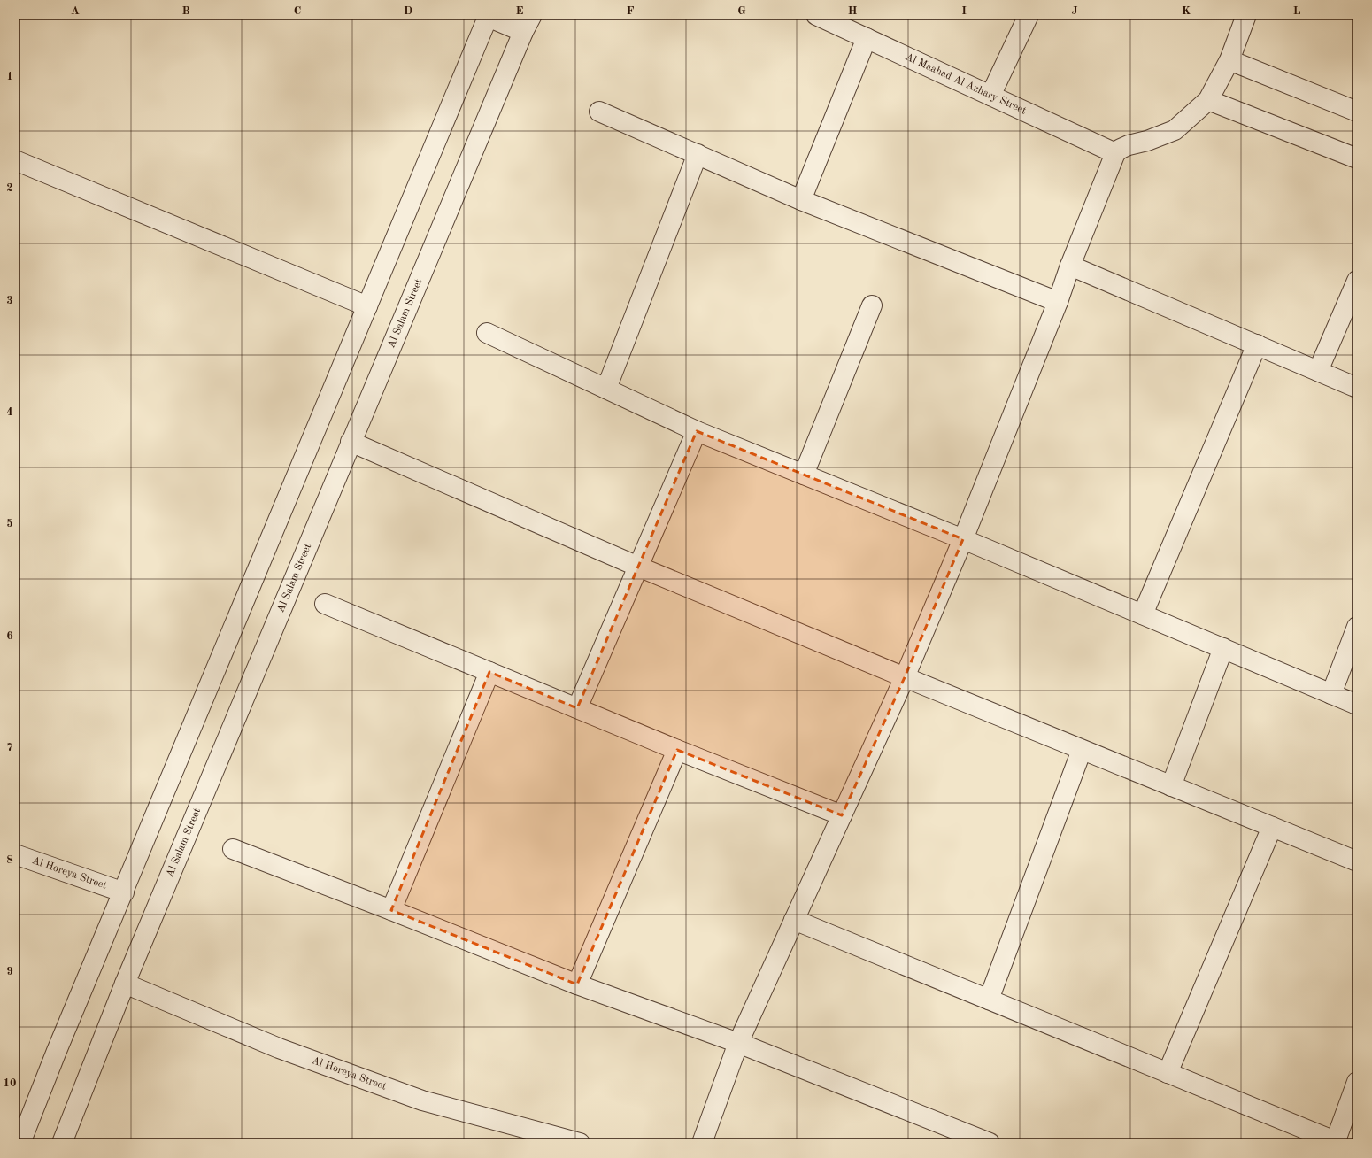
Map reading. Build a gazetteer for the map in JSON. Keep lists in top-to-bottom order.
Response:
{
  "streets": {
    "street": ["Al Maahad Al Azhary Street", "Al Salam Street", "Al Horeya Street"]
  },
  "crossings": [
    ["Al Salam Street", "Al Horeya Street"]
  ],
  "grid": {
    "columns": [
      "A",
      "B",
      "C",
      "D",
      "E",
      "F",
      "G",
      "H",
      "I",
      "J",
      "K",
      "L"
    ],
    "rows": [
      "1",
      "2",
      "3",
      "4",
      "5",
      "6",
      "7",
      "8",
      "9",
      "10"
    ]
  }
}
